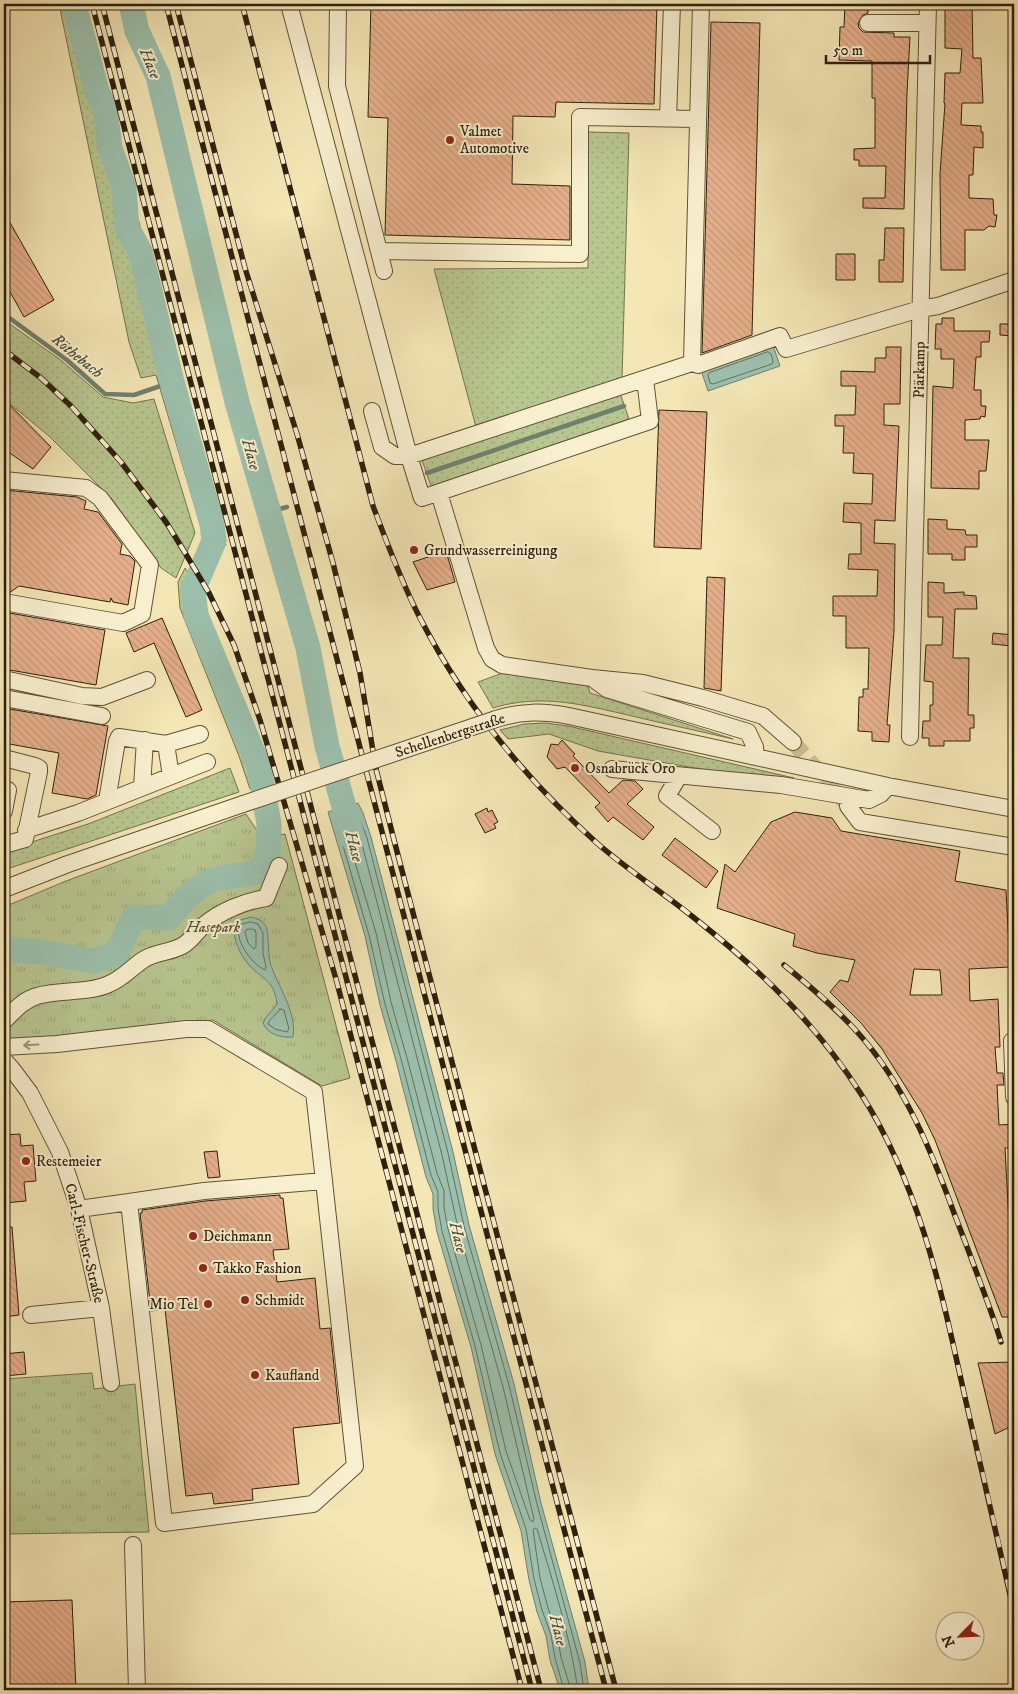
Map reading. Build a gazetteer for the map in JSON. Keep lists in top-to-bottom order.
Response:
{
  "streets": {
    "street": ["Piärkamp", "Schellenbergstraße", "Carl-Fischer-Straße"]
  },
  "water": ["Hase", "Röthebach"],
  "parks": ["Hasepark"],
  "places": [
    "Valmet Automotive",
    "Grundwasserreinigung",
    "Osnabrück Oro",
    "Restemeier",
    "Deichmann",
    "Takko Fashion",
    "Schmidt",
    "Mio Tel",
    "Kaufland"
  ],
  "scale_bar": "50 m",
  "north": "bottom left"
}
